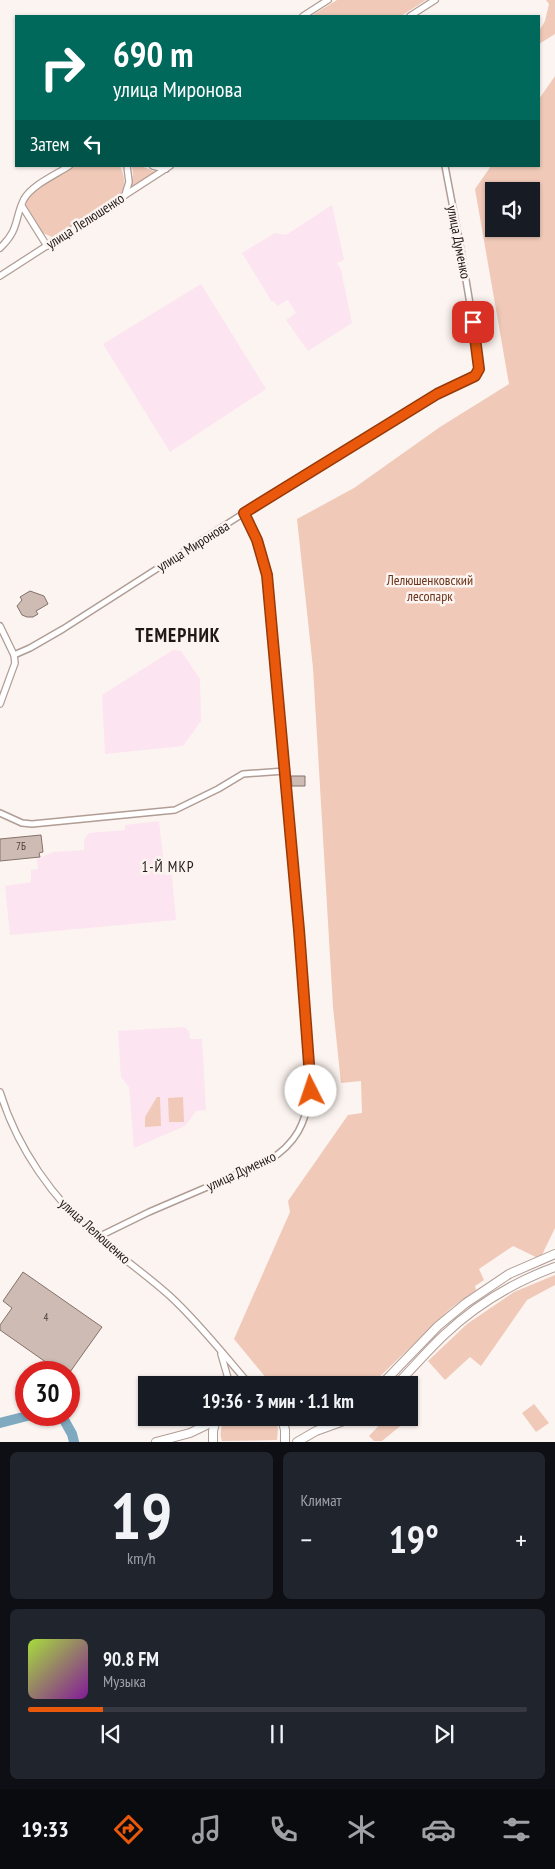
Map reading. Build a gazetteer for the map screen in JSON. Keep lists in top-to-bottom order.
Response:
{
  "streets": {
    "street": ["улица Лелюшенко", "улица Думенко", "улица Миронова"]
  },
  "crossings": [
    ["улица Лелюшенко", "улица Думенко"],
    ["улица Думенко", "улица Миронова"]
  ],
  "districts": ["ТЕМЕРНИК", "1-Й МКР"],
  "parks": ["Лелюшенковский лесопарк"],
  "house_numbers": ["7Б", "4"],
  "page": {
    "turn": ["690 m", "улица Миронова"],
    "then": "Затем",
    "limit": "30",
    "trip": "19:36 · 3 мин · 1.1 km",
    "tile": [
      ["19", "km/h"],
      "Климат"
    ],
    "heat": ["−", "19°", "+"],
    "song": ["90.8 FM", "Музыка"],
    "tabs": "19:33"
  }
}
